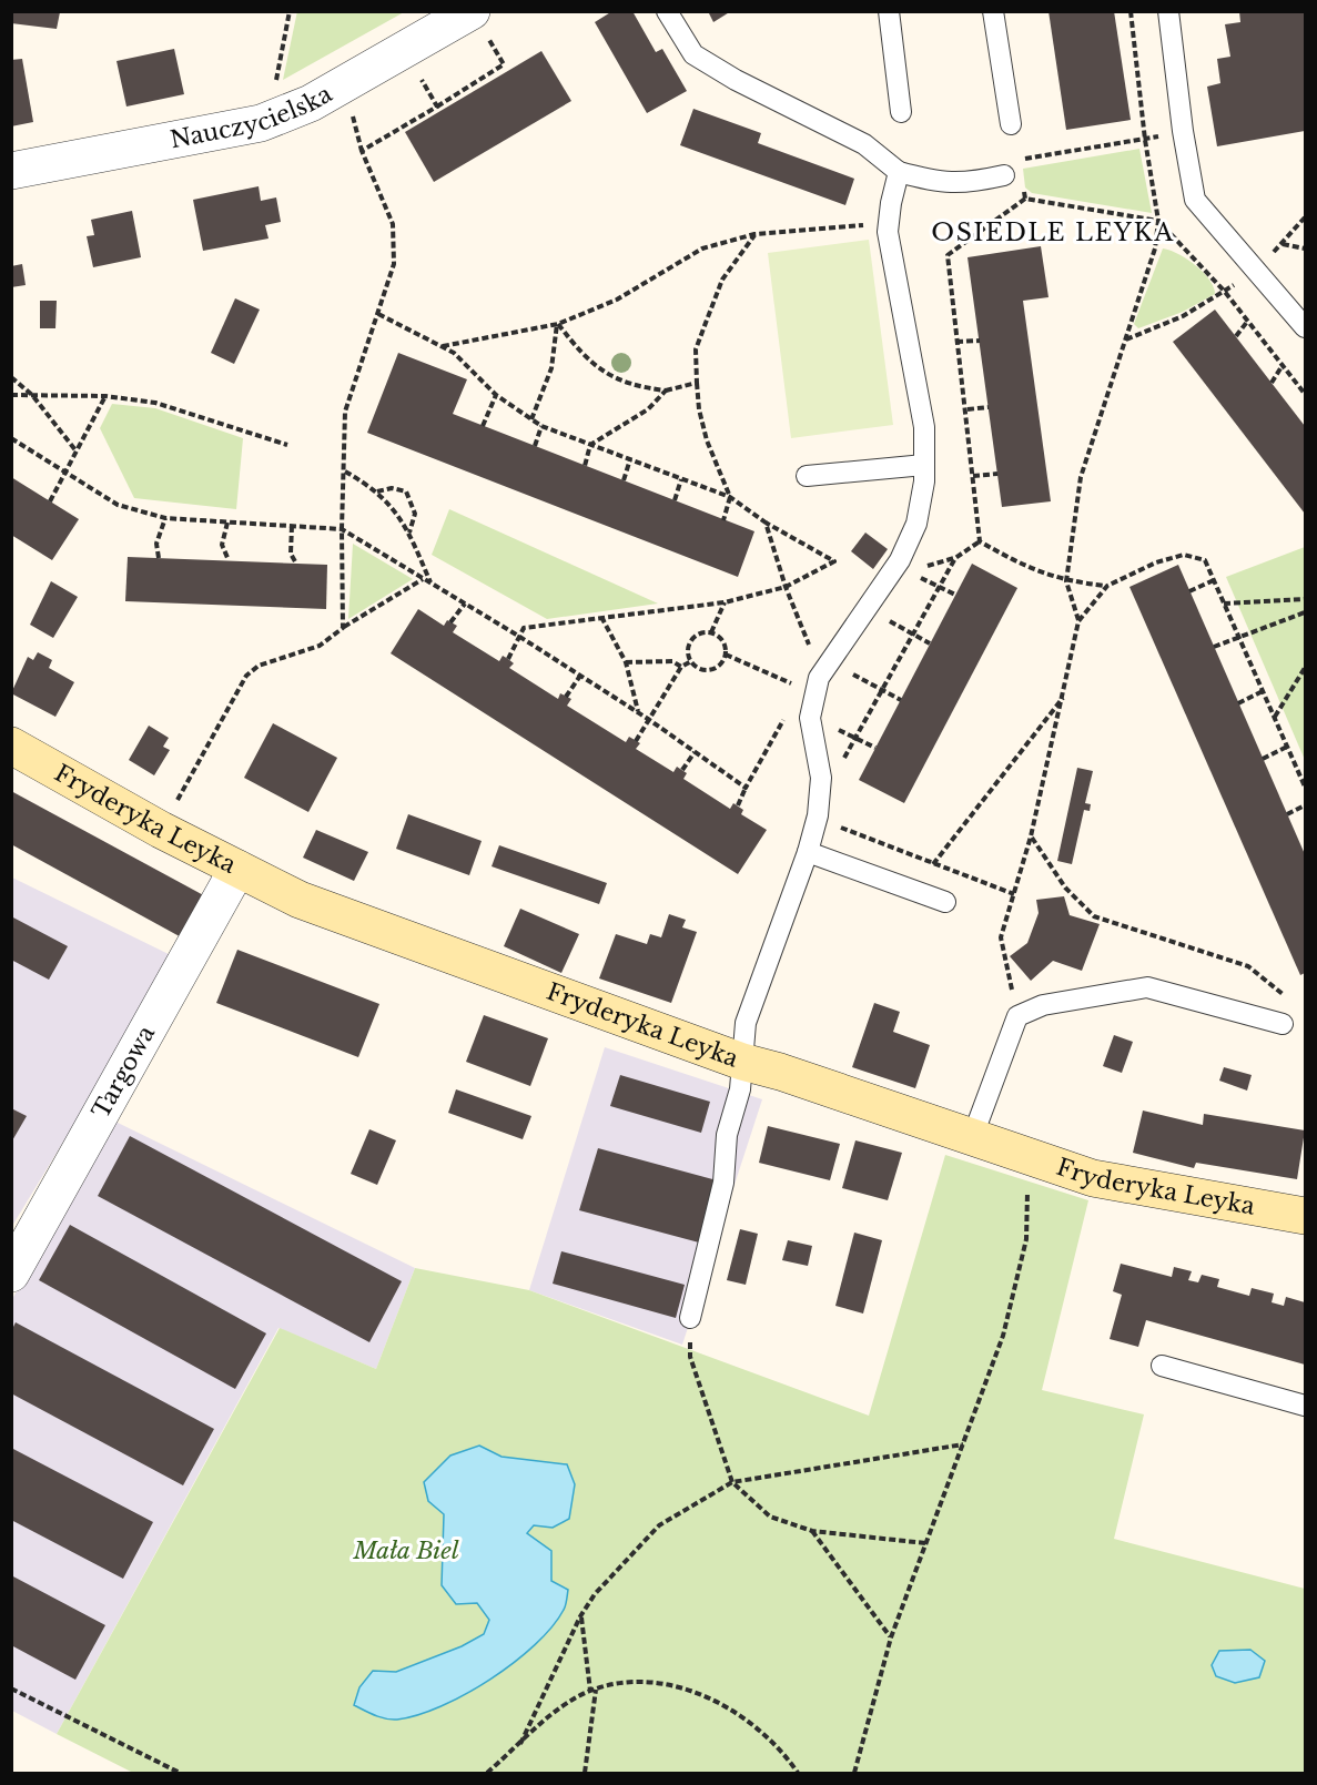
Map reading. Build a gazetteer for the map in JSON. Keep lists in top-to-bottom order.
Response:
{
  "streets": {
    "street": ["Nauczycielska", "Fryderyka Leyka", "Targowa"]
  },
  "crossings": [
    ["Fryderyka Leyka", "Targowa"]
  ],
  "districts": ["OSIEDLE LEYKA"],
  "parks": ["Mała Biel"]
}
